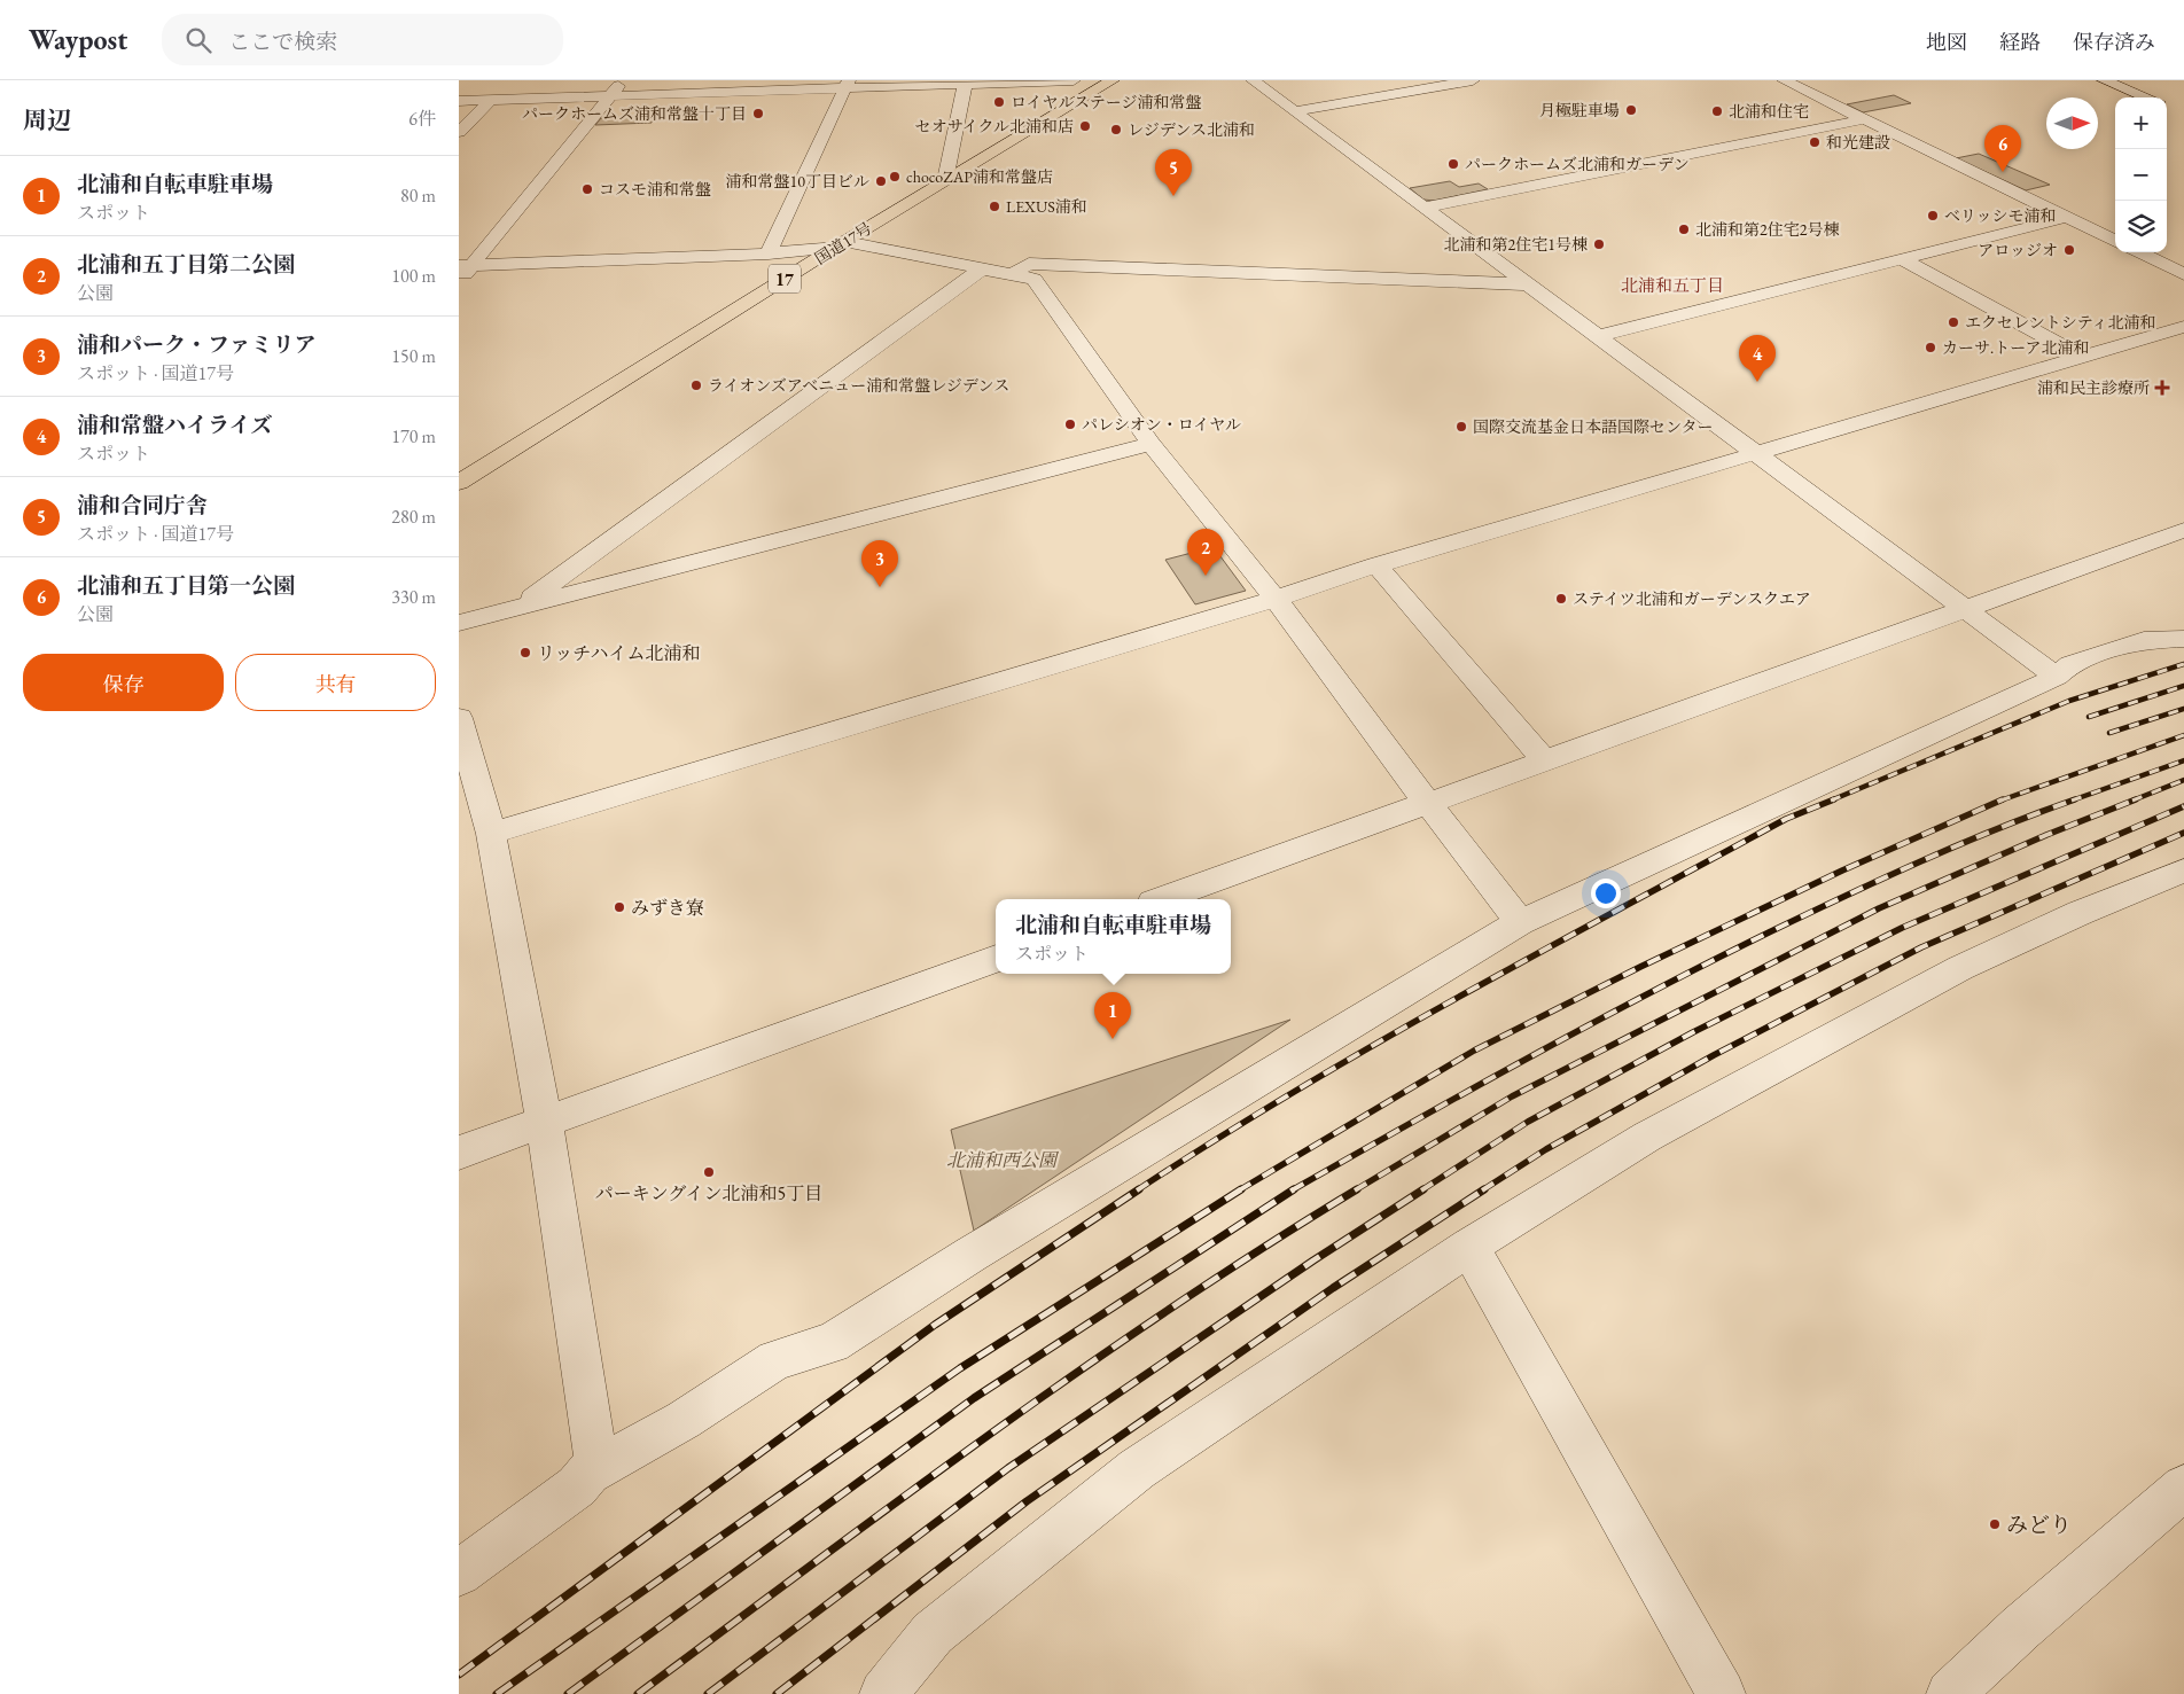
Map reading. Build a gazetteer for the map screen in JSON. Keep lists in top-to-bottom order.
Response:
{
  "streets": {
    "highway": ["国道17号", "17"]
  },
  "districts": ["北浦和五丁目"],
  "parks": ["北浦和西公園"],
  "places": {
    "other": [
      "ロイヤルステージ浦和常盤",
      "月極駐車場",
      "北浦和住宅",
      "パークホームズ浦和常盤十丁目",
      "セオサイクル北浦和店",
      "レジデンス北浦和",
      "和光建設",
      "パークホームズ北浦和ガーデン",
      "chocoZAP浦和常盤店",
      "浦和常盤10丁目ビル",
      "コスモ浦和常盤",
      "LEXUS浦和",
      "ベリッシモ浦和",
      "北浦和第2住宅2号棟",
      "北浦和第2住宅1号棟",
      "アロッジオ",
      "エクセレントシティ北浦和",
      "カーサ.トーア北浦和",
      "ライオンズアベニュー浦和常盤レジデンス",
      "パレシオン・ロイヤル",
      "国際交流基金日本語国際センター",
      "ステイツ北浦和ガーデンスクエア",
      "リッチハイム北浦和",
      "みずき寮",
      "パーキングイン北浦和5丁目",
      "みどり"
    ],
    "health": ["浦和民主診療所"]
  },
  "north": "right",
  "page": {
    "header": "Waypost",
    "search": "ここで検索",
    "nav": ["地図", "経路", "保存済み"],
    "heading": ["周辺", "6件"],
    "map_buttons": ["+", "−"],
    "pins": [
      "6",
      "5",
      "4",
      "2",
      "3",
      "1"
    ],
    "list": [
      {
        "mark": "1",
        "name": "北浦和自転車駐車場",
        "note": "スポット",
        "value": "80 m"
      },
      {
        "mark": "2",
        "name": "北浦和五丁目第二公園",
        "note": "公園",
        "value": "100 m"
      },
      {
        "mark": "3",
        "name": "浦和パーク・ファミリア",
        "note": "スポット · 国道17号",
        "value": "150 m"
      },
      {
        "mark": "4",
        "name": "浦和常盤ハイライズ",
        "note": "スポット",
        "value": "170 m"
      },
      {
        "mark": "5",
        "name": "浦和合同庁舎",
        "note": "スポット · 国道17号",
        "value": "280 m"
      },
      {
        "mark": "6",
        "name": "北浦和五丁目第一公園",
        "note": "公園",
        "value": "330 m"
      }
    ],
    "buttons": ["保存", "共有"],
    "popup": ["北浦和自転車駐車場", "スポット"]
  }
}
